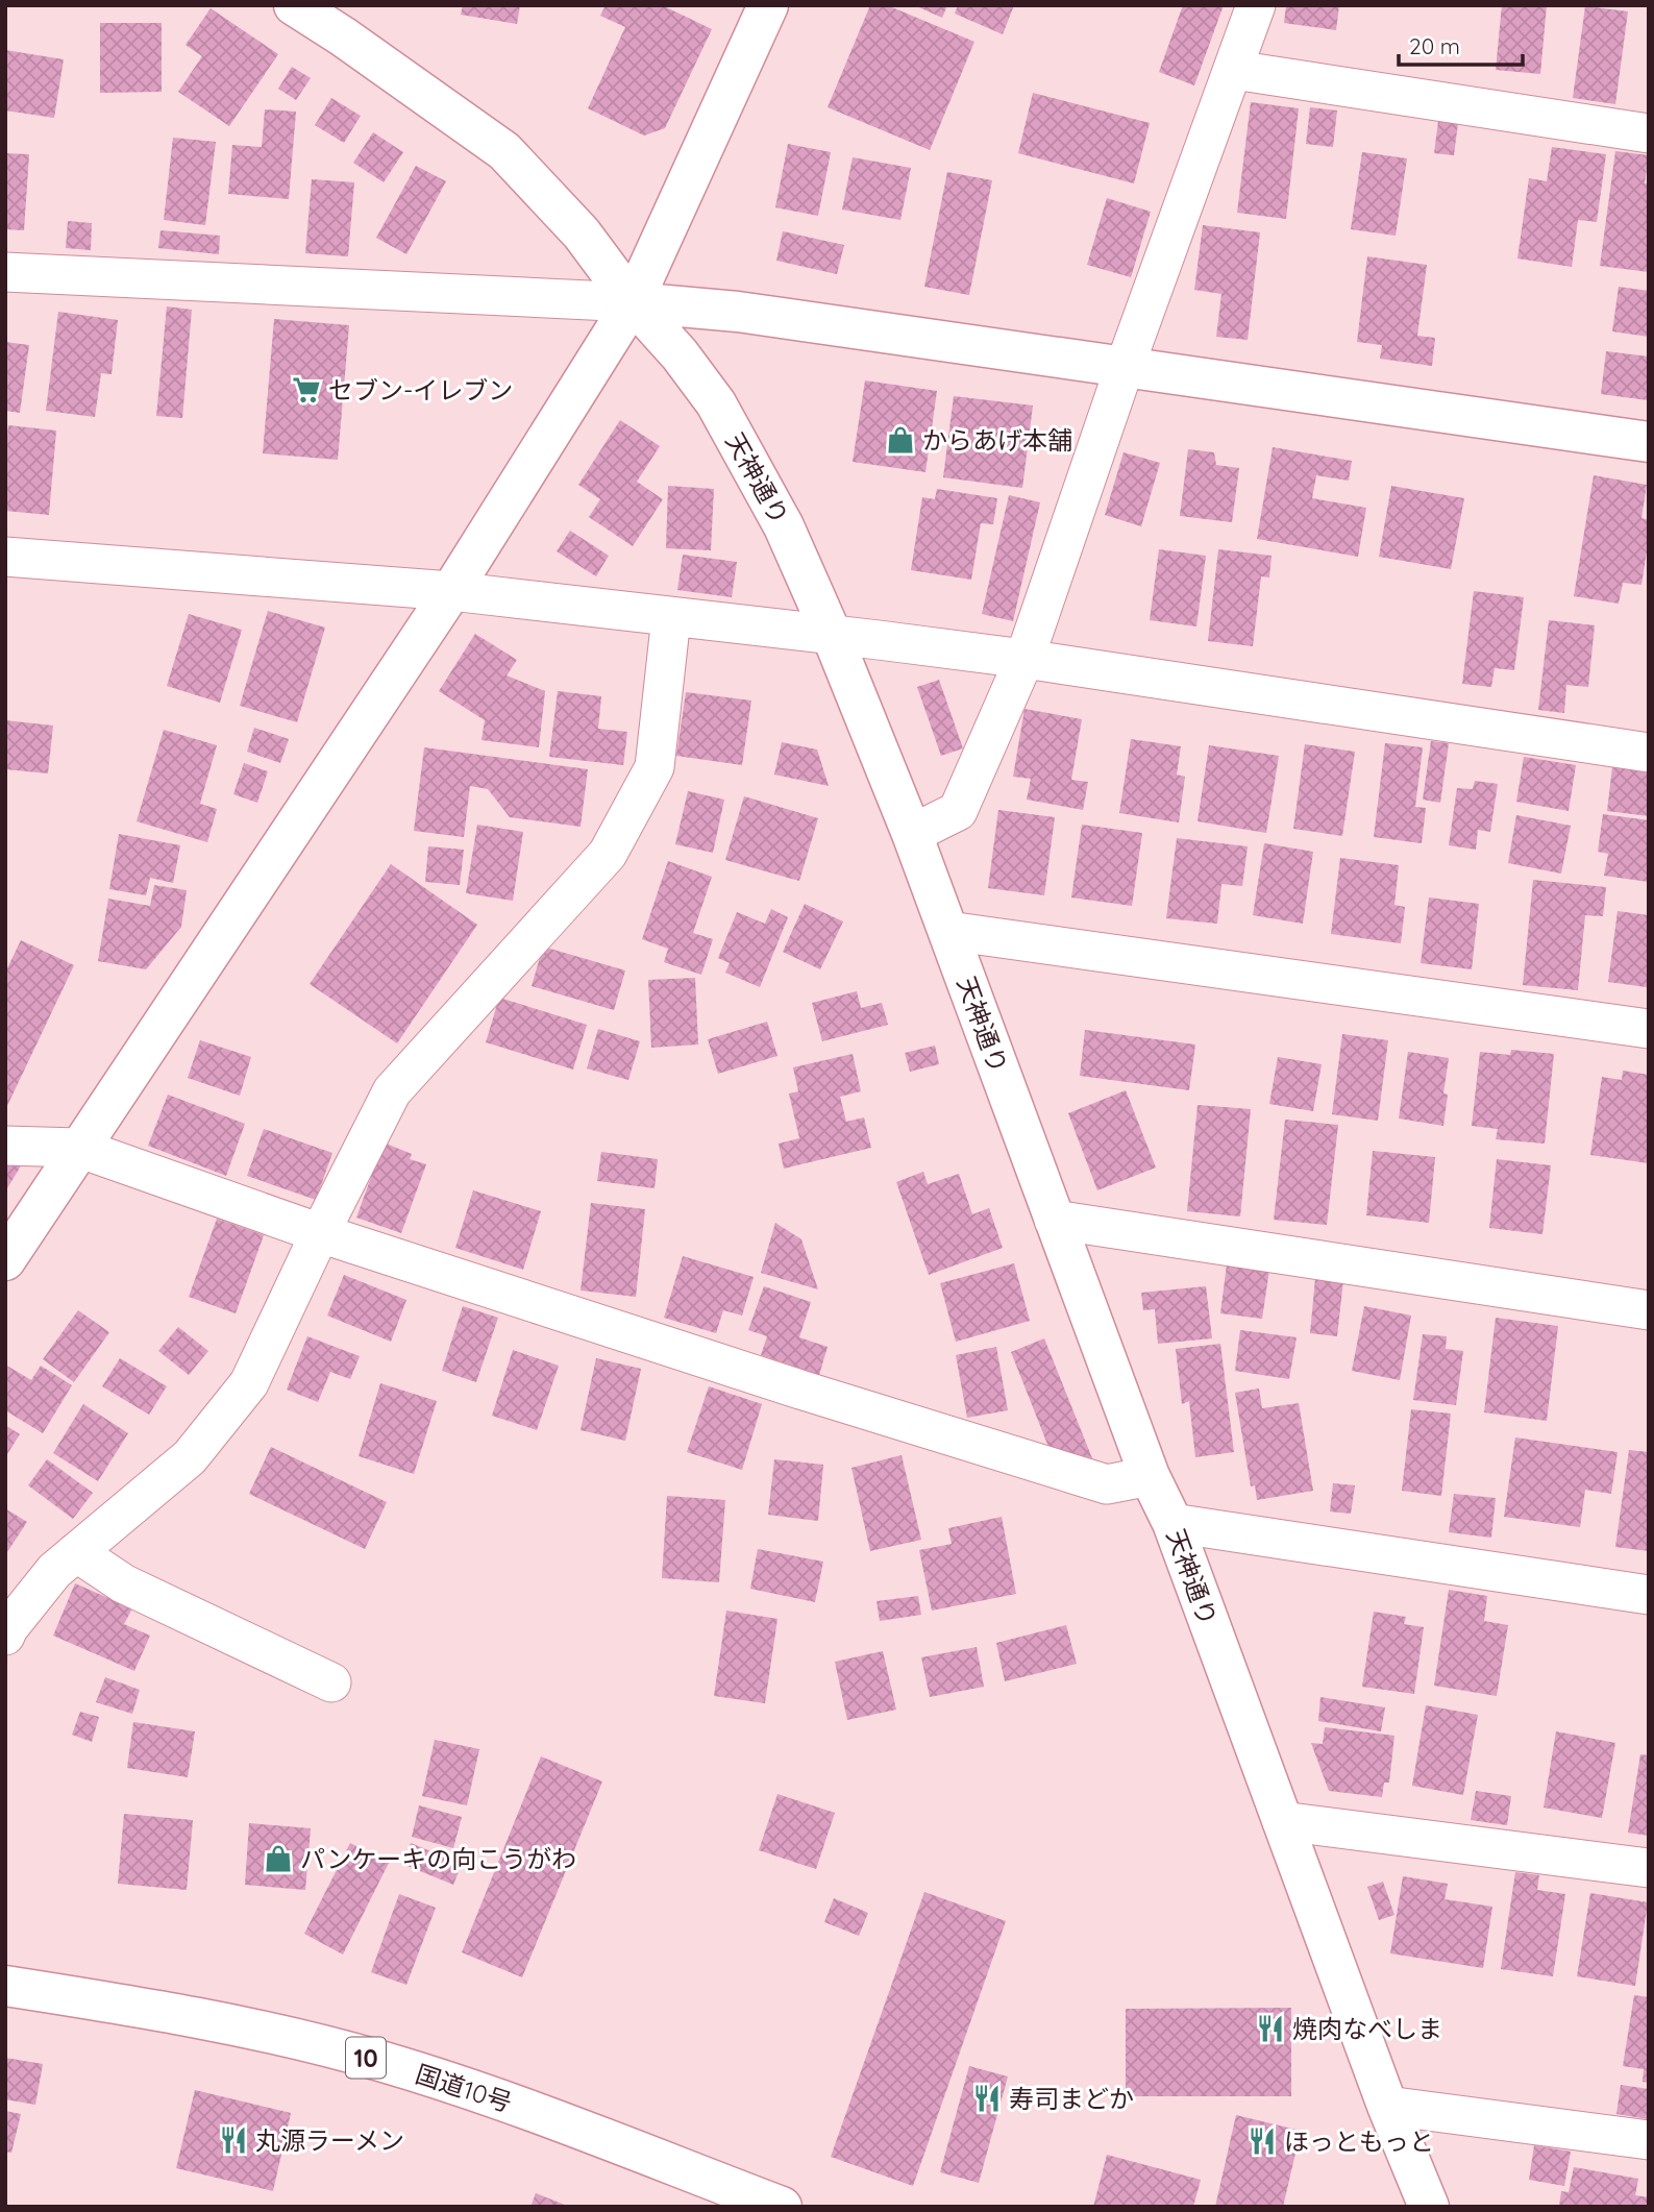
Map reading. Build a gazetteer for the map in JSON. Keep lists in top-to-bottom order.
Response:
{
  "streets": {
    "main road": ["天神通り", "10", "国道10号"]
  },
  "places": {
    "supermarket": ["セブン-イレブン"],
    "shop": ["からあげ本舗", "パンケーキの向こうがわ"],
    "restaurant": [
      "焼肉なべしま",
      "寿司まどか",
      "丸源ラーメン",
      "ほっともっと"
    ]
  },
  "scale_bar": "20 m"
}
